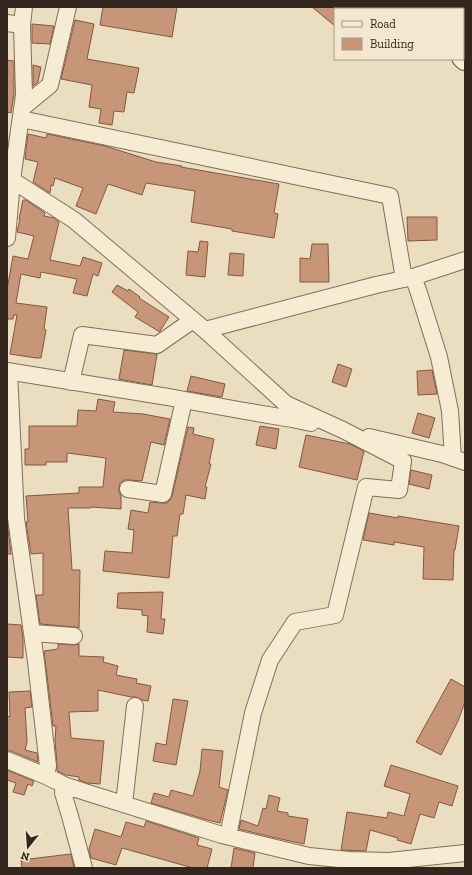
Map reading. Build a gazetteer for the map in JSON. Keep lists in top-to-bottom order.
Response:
{
  "legend": ["Road", "Building"],
  "north": "bottom"
}
